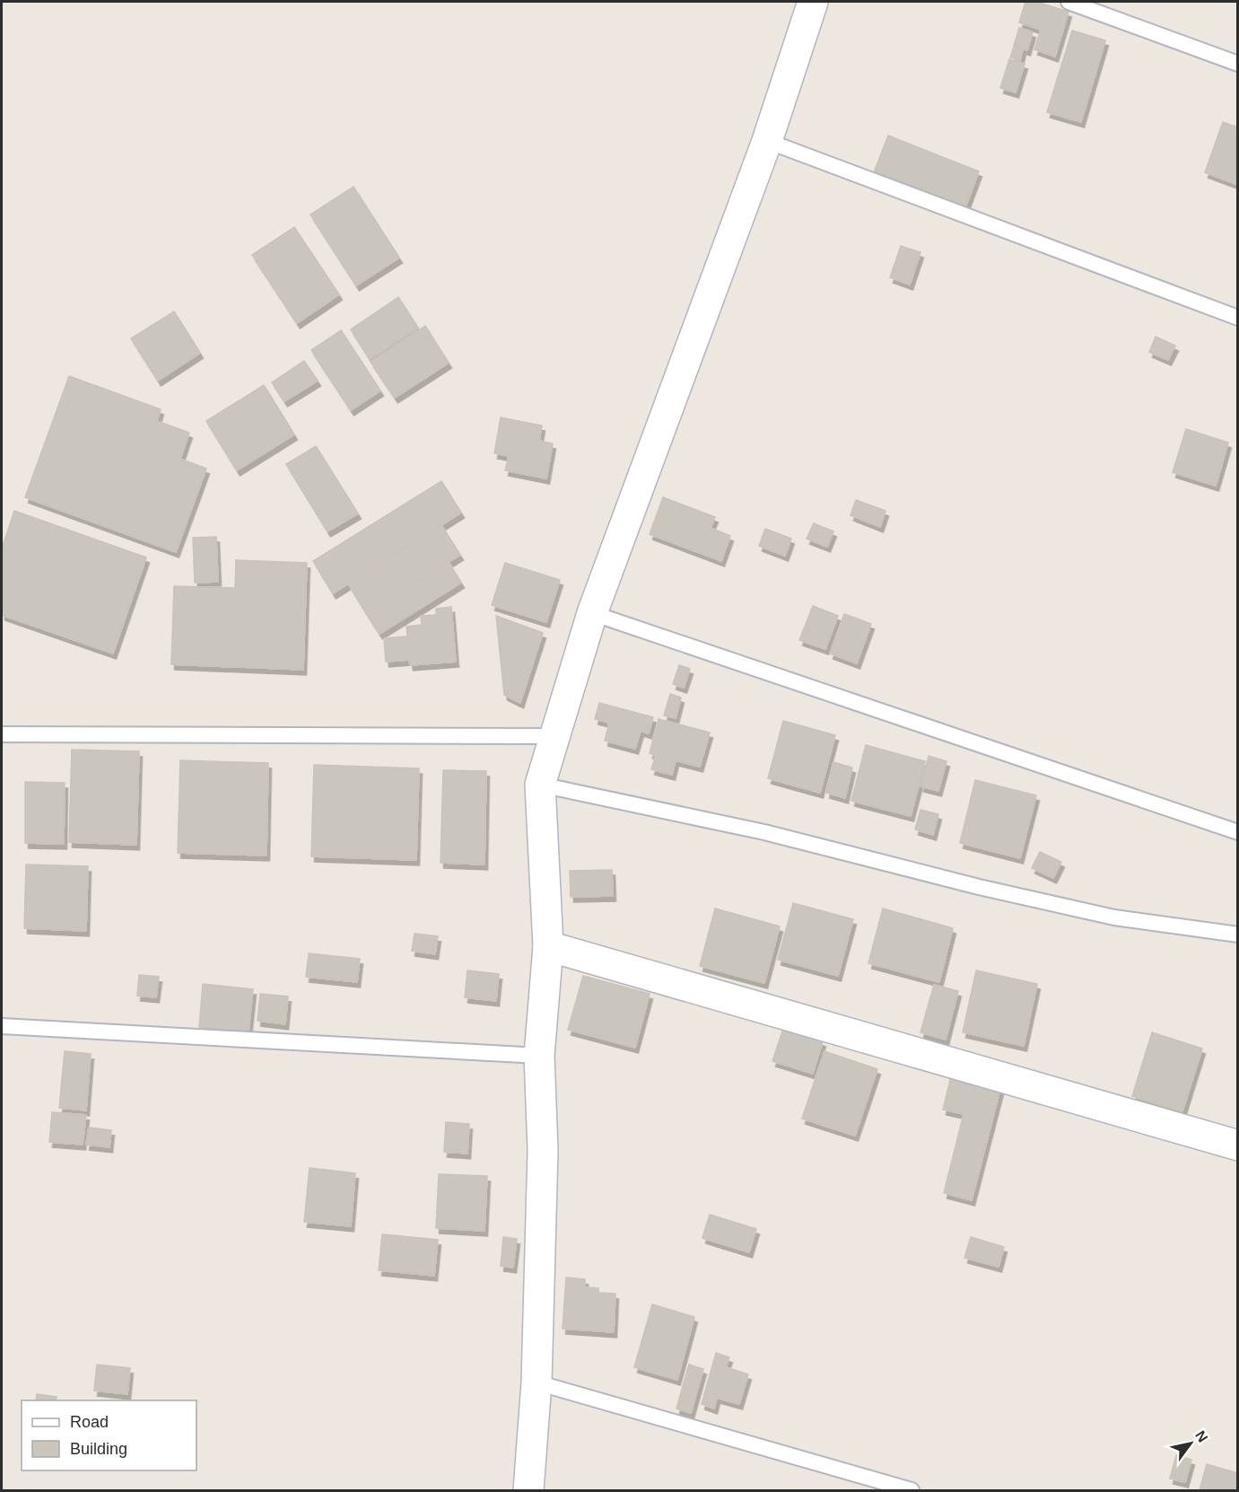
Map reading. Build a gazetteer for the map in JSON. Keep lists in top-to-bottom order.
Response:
{
  "legend": ["Road", "Building"],
  "north": "top right"
}
